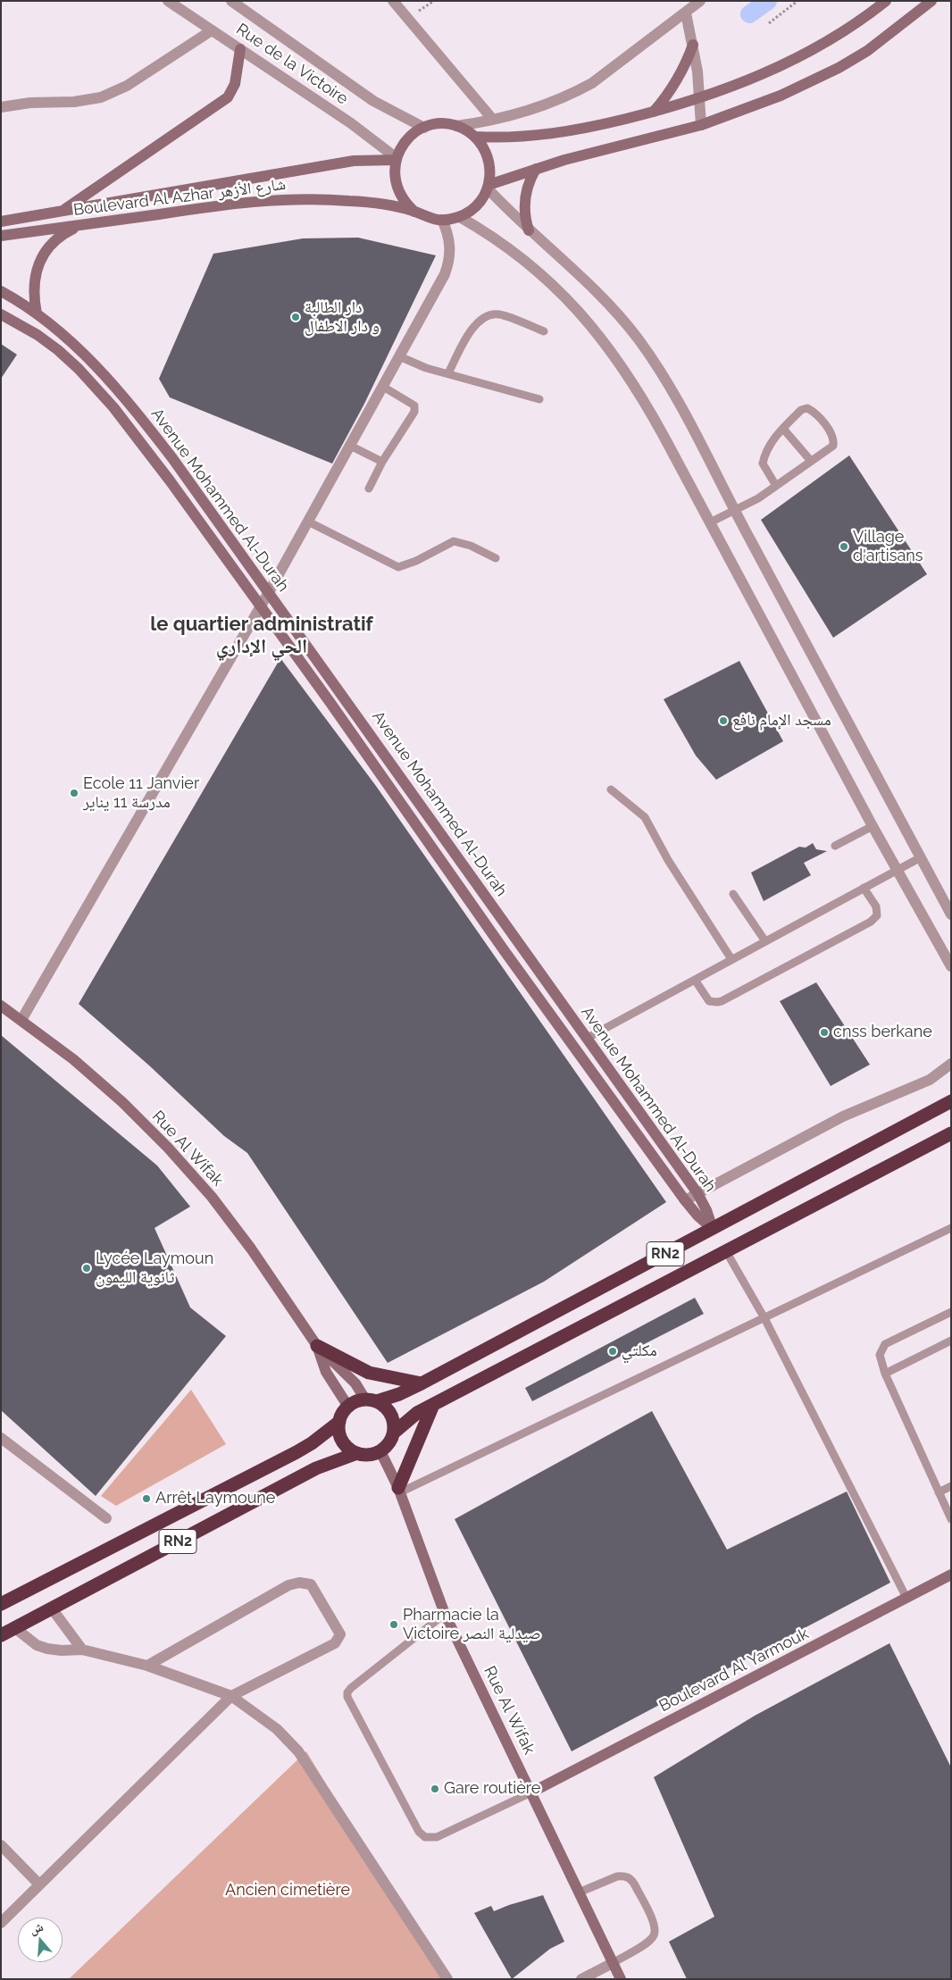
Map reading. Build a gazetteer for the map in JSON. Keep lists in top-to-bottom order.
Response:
{
  "streets": {
    "highway": ["RN2"],
    "street": [
      "Rue de la Victoire",
      "Boulevard Al Azhar شارع الأزهر",
      "Avenue Mohammed Al-Durah",
      "Rue Al Wifak",
      "Boulevard Al Yarmouk"
    ]
  },
  "crossings": [
    ["Rue de la Victoire", "Boulevard Al Azhar شارع الأزهر"],
    ["Avenue Mohammed Al-Durah", "RN2"],
    ["Rue Al Wifak", "RN2"],
    ["Rue Al Wifak", "Boulevard Al Yarmouk"]
  ],
  "districts": ["le quartier administratif الحي الإداري"],
  "parks": ["Ancien cimetière"],
  "places": [
    "دار الطالبة و دار الاطفال",
    "Village d'artisans",
    "مسجد الإمام نافع",
    "Ecole 11 Janvier مدرسة 11 يناير",
    "cnss berkane",
    "Lycée Laymoun ثانوية الليمون",
    "مكلتي",
    "Arrêt Laymoune",
    "Pharmacie la Victoire صيدلية النصر",
    "Gare routière"
  ],
  "north": "top"
}
